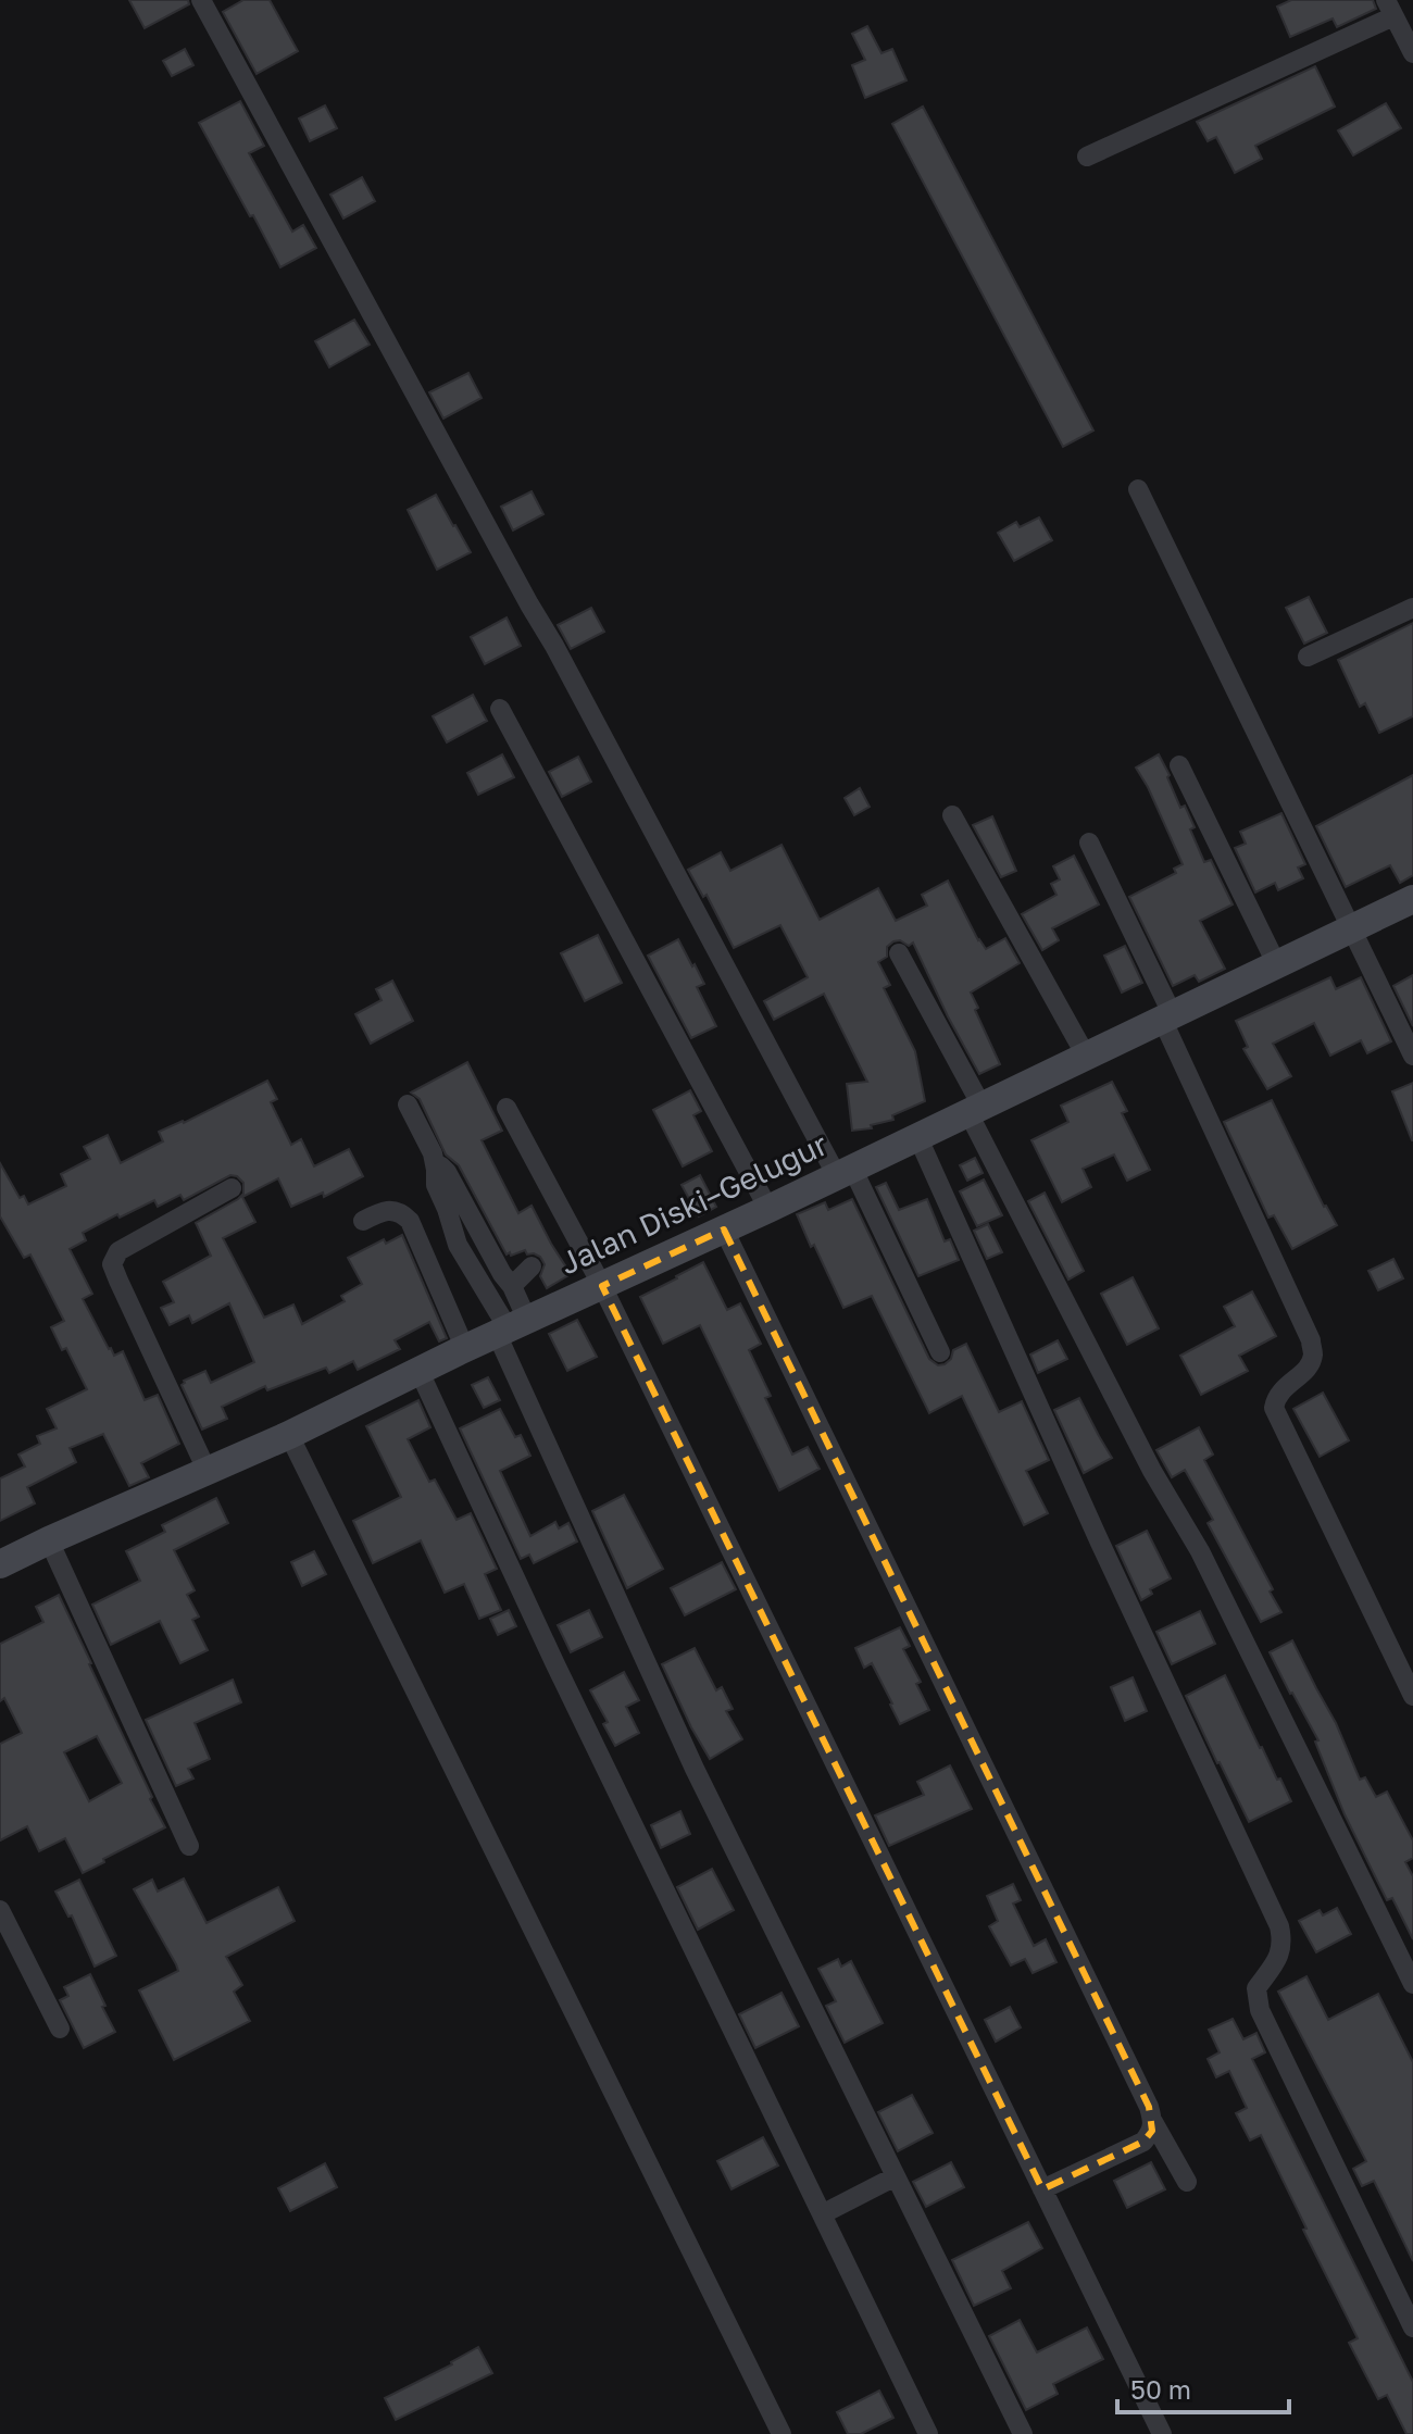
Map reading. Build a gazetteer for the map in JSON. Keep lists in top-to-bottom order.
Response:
{
  "streets": {
    "main road": ["Jalan Diski–Gelugur"]
  },
  "scale_bar": "50 m"
}
